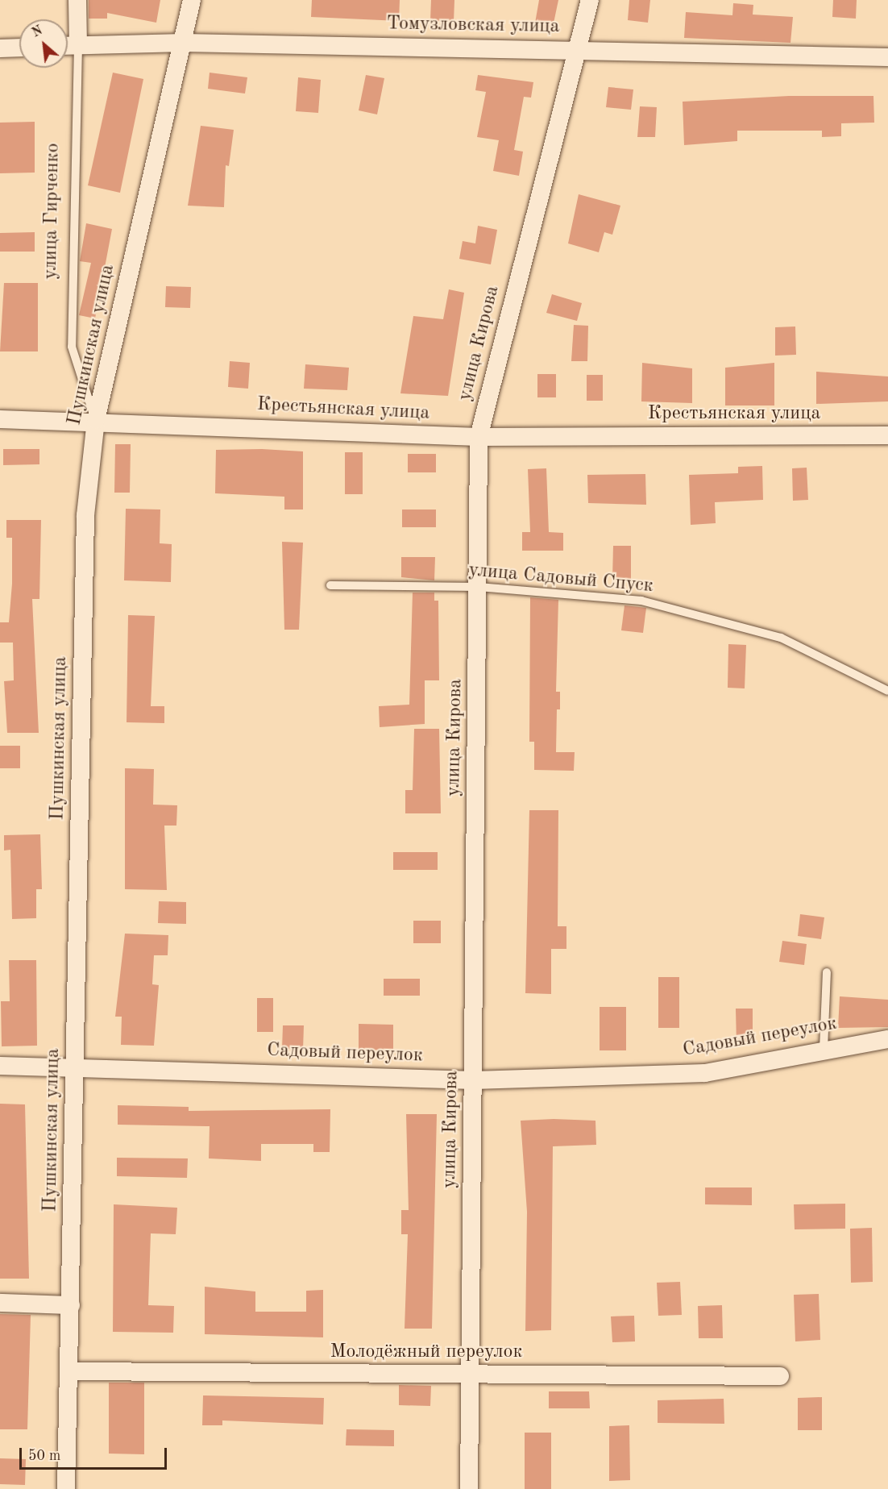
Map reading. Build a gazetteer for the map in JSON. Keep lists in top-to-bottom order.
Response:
{
  "streets": {
    "street": [
      "Томузловская улица",
      "улица Гирченко",
      "улица Кирова",
      "Пушкинская улица",
      "Крестьянская улица",
      "Садовый переулок",
      "Молодёжный переулок"
    ],
    "lane": ["улица Садовый Спуск"]
  },
  "crossings": [
    ["Томузловская улица", "улица Гирченко"],
    ["Томузловская улица", "улица Кирова"],
    ["Томузловская улица", "Пушкинская улица"],
    ["улица Гирченко", "Пушкинская улица"],
    ["улица Гирченко", "Крестьянская улица"],
    ["улица Кирова", "Крестьянская улица"],
    ["улица Кирова", "улица Садовый Спуск"],
    ["улица Кирова", "Садовый переулок"],
    ["улица Кирова", "Молодёжный переулок"],
    ["Пушкинская улица", "Крестьянская улица"],
    ["Пушкинская улица", "Садовый переулок"],
    ["Пушкинская улица", "Молодёжный переулок"]
  ],
  "scale_bar": "50 m",
  "north": "top left"
}
